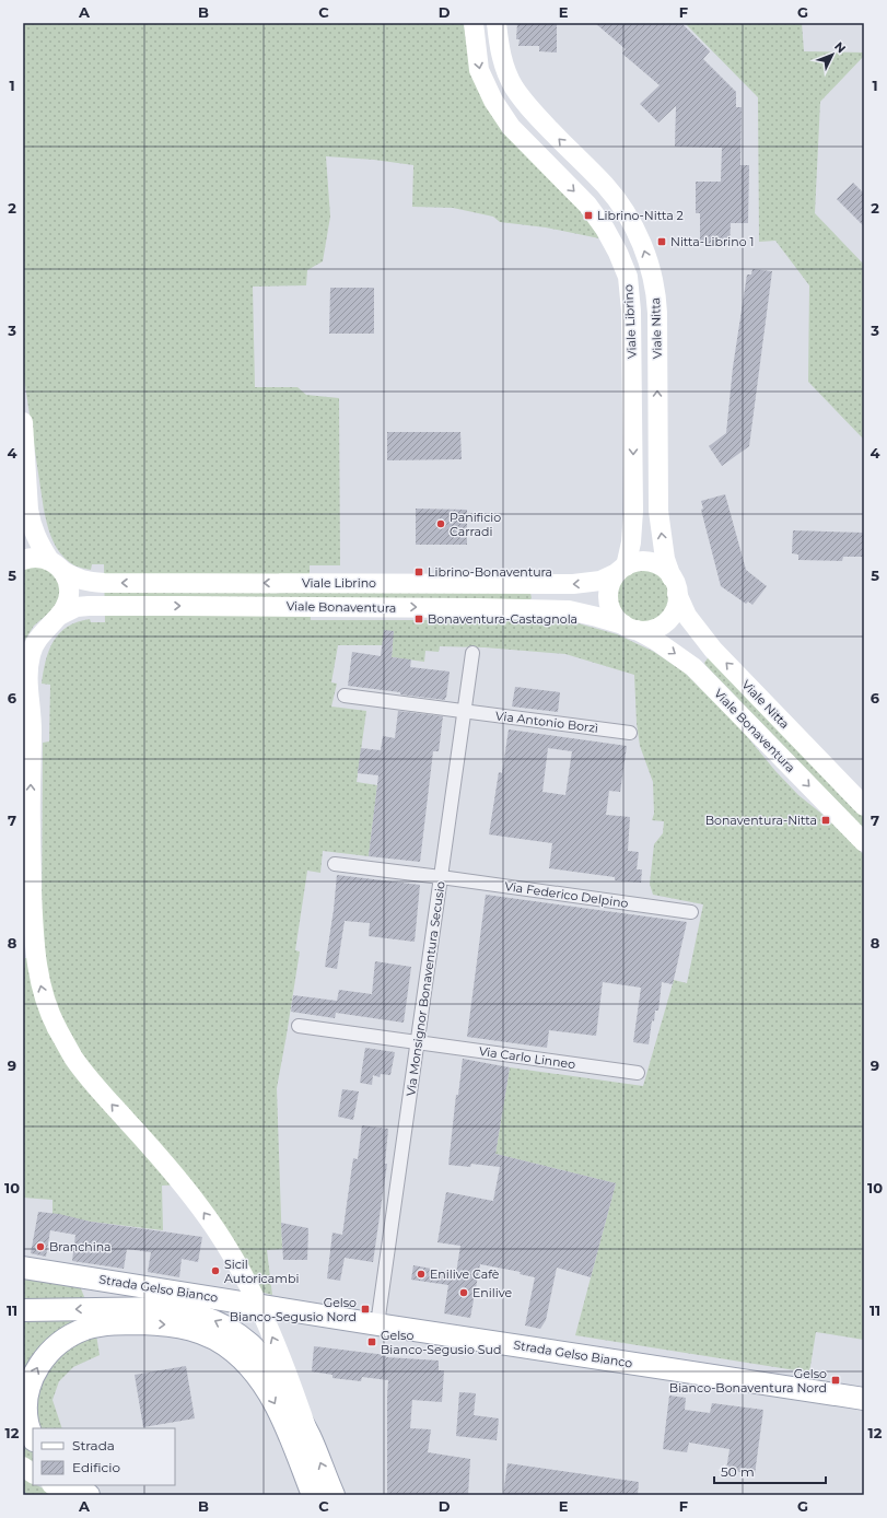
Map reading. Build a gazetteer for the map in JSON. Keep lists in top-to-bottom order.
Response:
{
  "streets": {
    "main road": [
      "Viale Librino",
      "Viale Nitta",
      "Viale Bonaventura",
      "Strada Gelso Bianco"
    ],
    "street": [
      "Via Antonio Borzì",
      "Via Federico Delpino",
      "Via Monsignor Bonaventura Secusio",
      "Via Carlo Linneo"
    ]
  },
  "crossings": [
    ["Viale Librino", "Viale Nitta"],
    ["Viale Librino", "Viale Bonaventura"],
    ["Viale Nitta", "Viale Bonaventura"],
    ["Via Antonio Borzì", "Via Monsignor Bonaventura Secusio"],
    ["Via Federico Delpino", "Via Monsignor Bonaventura Secusio"],
    ["Via Monsignor Bonaventura Secusio", "Via Carlo Linneo"],
    ["Via Monsignor Bonaventura Secusio", "Strada Gelso Bianco"]
  ],
  "one_way": ["Viale Nitta", "Viale Bonaventura"],
  "places": {
    "transit": [
      "Librino-Nitta 2",
      "Nitta-Librino 1",
      "Librino-Bonaventura",
      "Bonaventura-Castagnola",
      "Bonaventura-Nitta",
      "Gelso Bianco-Segusio Nord",
      "Gelso Bianco-Segusio Sud",
      "Gelso Bianco-Bonaventura Nord"
    ],
    "other": [
      "Panificio Carradi",
      "Branchina",
      "Sicil Autoricambi",
      "Enilive Cafè",
      "Enilive"
    ]
  },
  "legend": ["Strada", "Edificio"],
  "scale_bar": "50 m",
  "north": "top right",
  "grid": {
    "columns": [
      "A",
      "B",
      "C",
      "D",
      "E",
      "F",
      "G"
    ],
    "rows": [
      "1",
      "2",
      "3",
      "4",
      "5",
      "6",
      "7",
      "8",
      "9",
      "10",
      "11",
      "12"
    ]
  }
}
